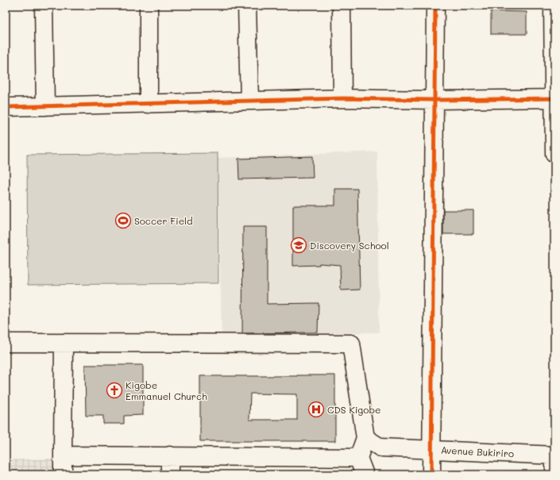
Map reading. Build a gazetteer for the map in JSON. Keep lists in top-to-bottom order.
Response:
{
  "streets": {
    "street": ["Avenue Bukiriro"]
  },
  "places": {
    "sports": ["Soccer Field"],
    "school or university": ["Discovery School"],
    "church": ["Kigobe Emmanuel Church"],
    "hospital": ["CDS Kigobe"]
  }
}
